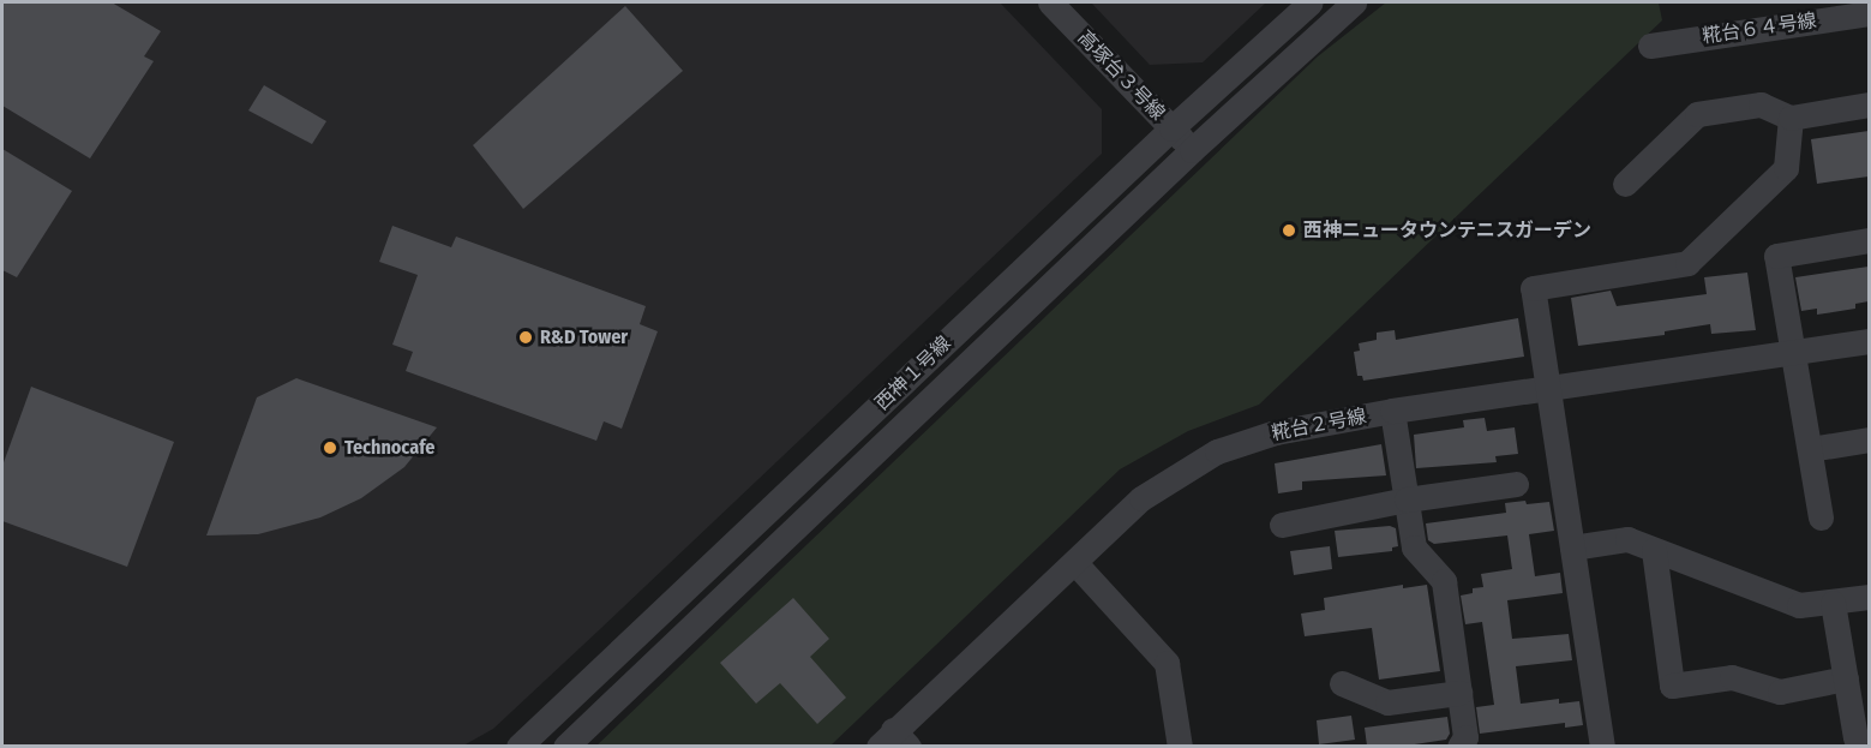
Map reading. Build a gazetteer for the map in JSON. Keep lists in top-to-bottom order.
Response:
{
  "streets": {
    "street": [
      "糀台６４号線",
      "高塚台３号線",
      "西神１号線",
      "糀台２号線"
    ]
  },
  "crossings": [
    ["高塚台３号線", "西神１号線"]
  ],
  "places": ["西神ニュータウンテニスガーデン", "R&D Tower", "Technocafe"]
}
